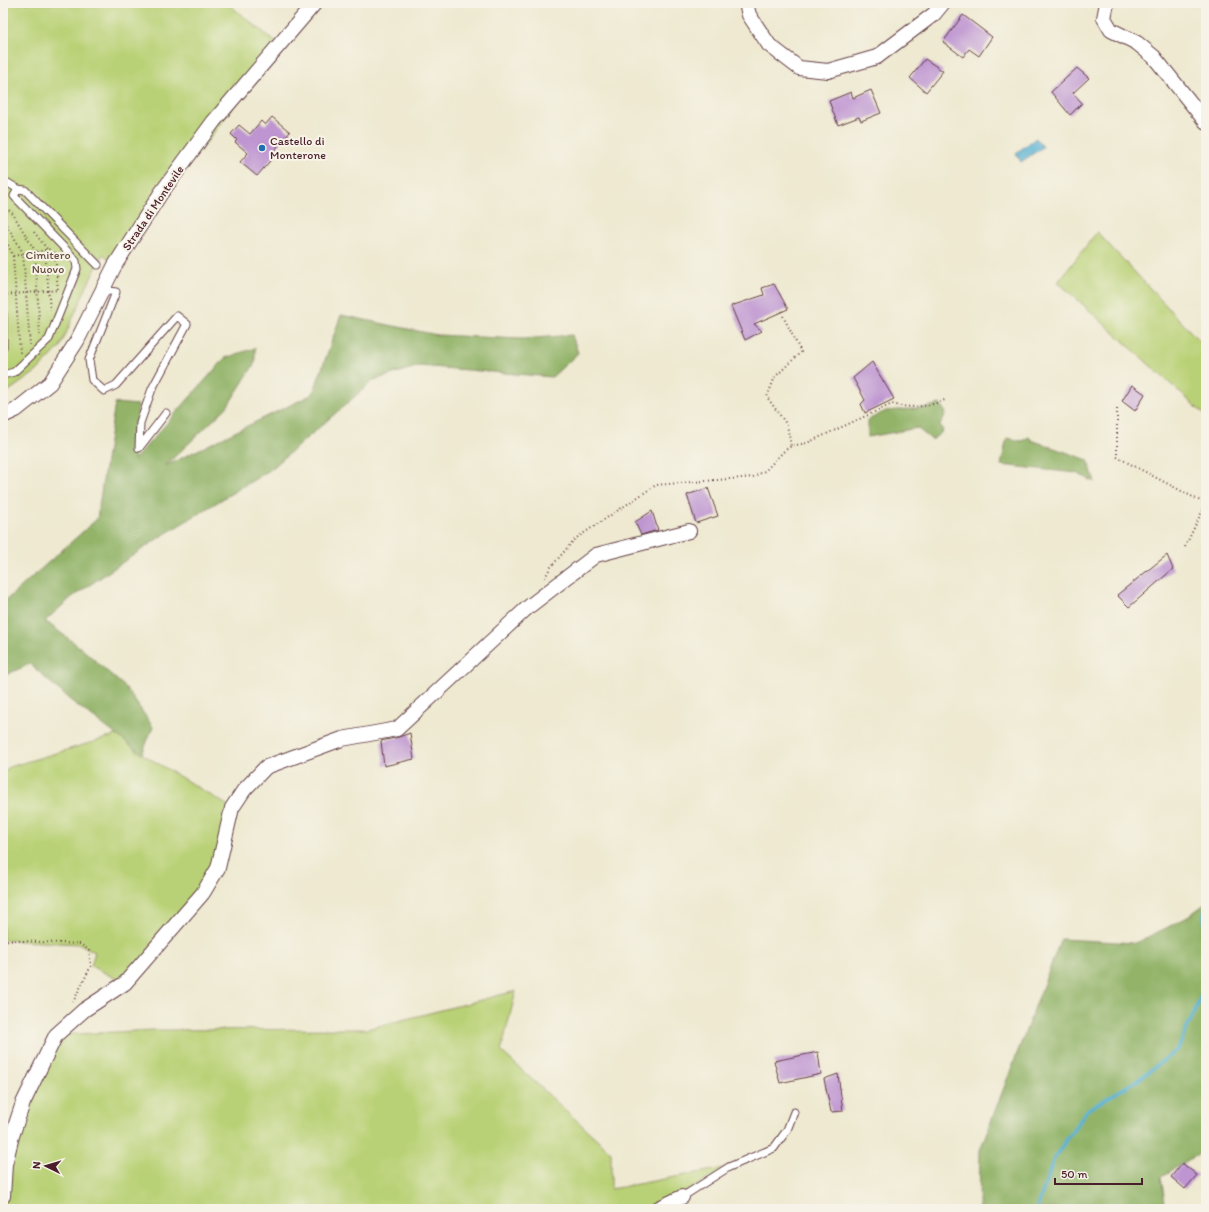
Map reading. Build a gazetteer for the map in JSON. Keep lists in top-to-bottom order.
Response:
{
  "streets": {
    "street": ["Strada di Montevile"]
  },
  "parks": ["Cimitero Nuovo"],
  "places": ["Castello di Monterone"],
  "scale_bar": "50 m",
  "north": "left"
}
